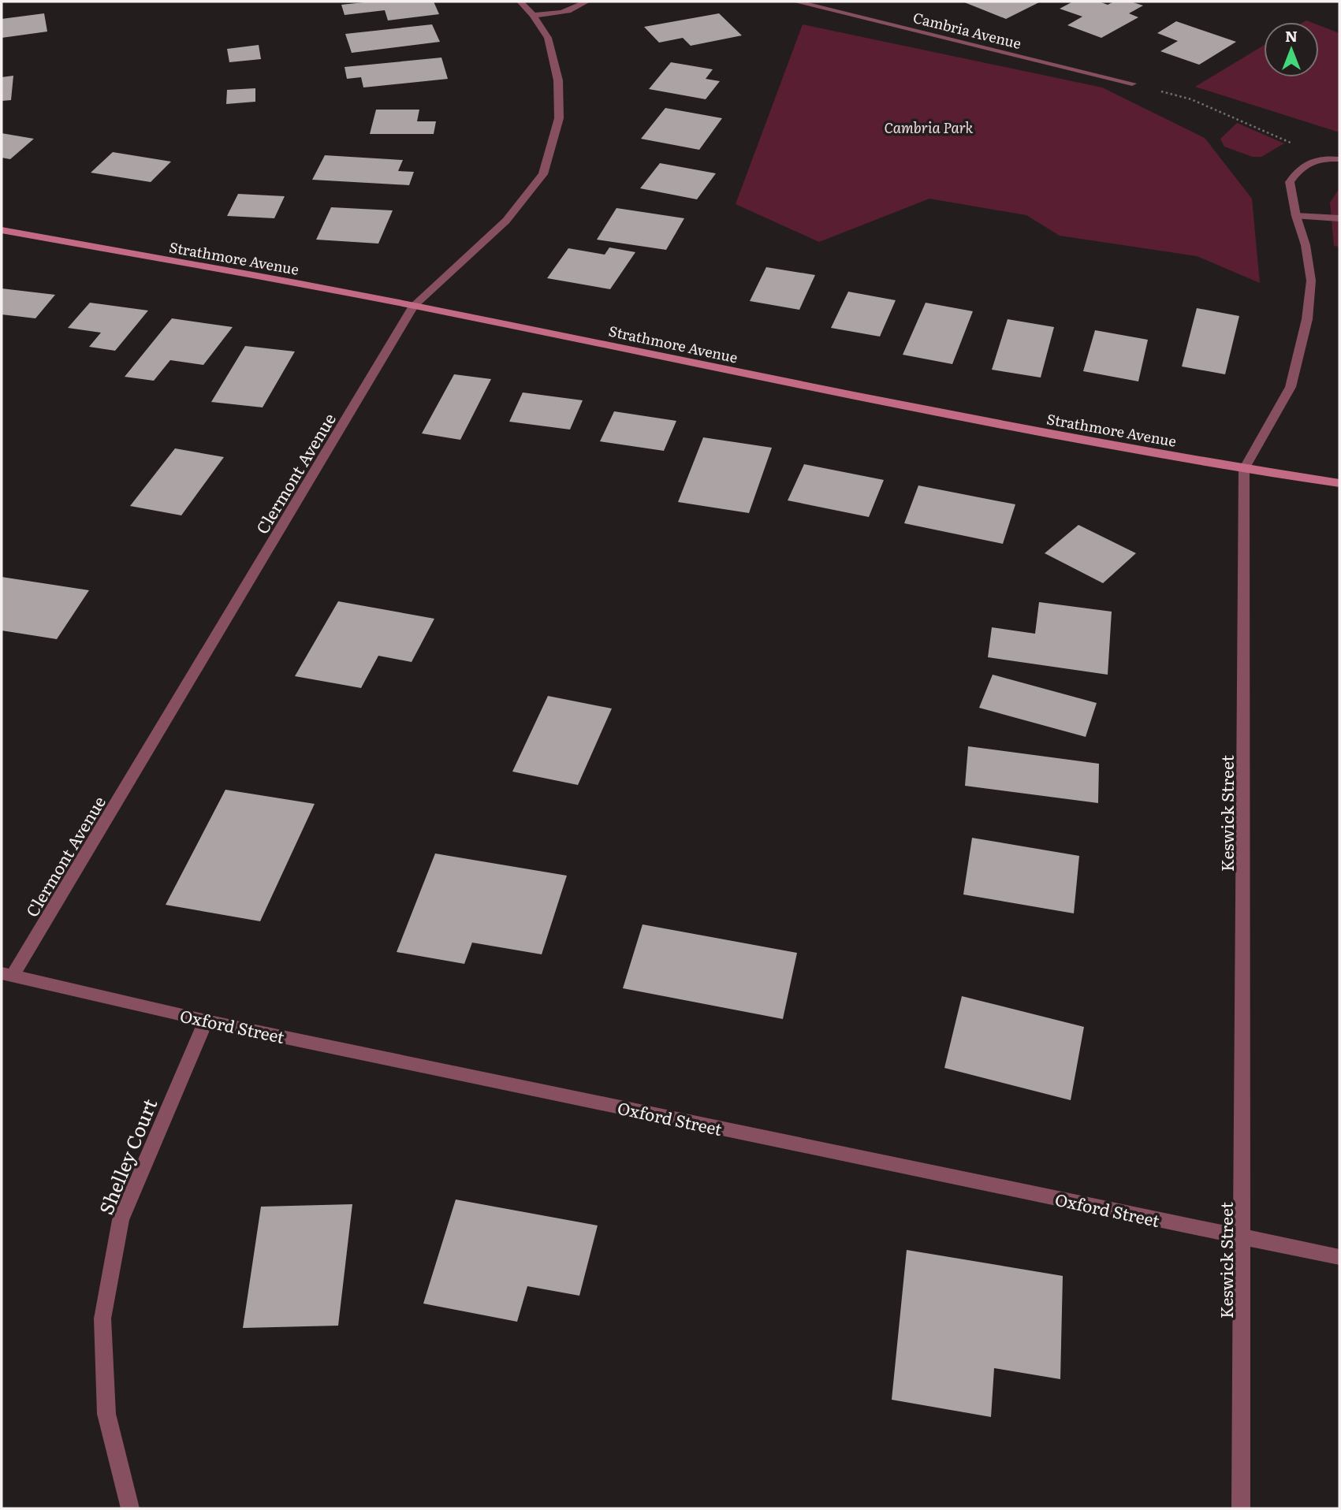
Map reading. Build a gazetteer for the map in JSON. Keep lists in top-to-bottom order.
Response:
{
  "streets": {
    "main road": ["Strathmore Avenue"],
    "street": [
      "Cambria Avenue",
      "Clermont Avenue",
      "Keswick Street",
      "Oxford Street",
      "Shelley Court"
    ]
  },
  "crossings": [
    ["Strathmore Avenue", "Clermont Avenue"],
    ["Strathmore Avenue", "Keswick Street"],
    ["Clermont Avenue", "Oxford Street"],
    ["Keswick Street", "Oxford Street"],
    ["Oxford Street", "Shelley Court"]
  ],
  "parks": ["Cambria Park"],
  "north": "top"
}
